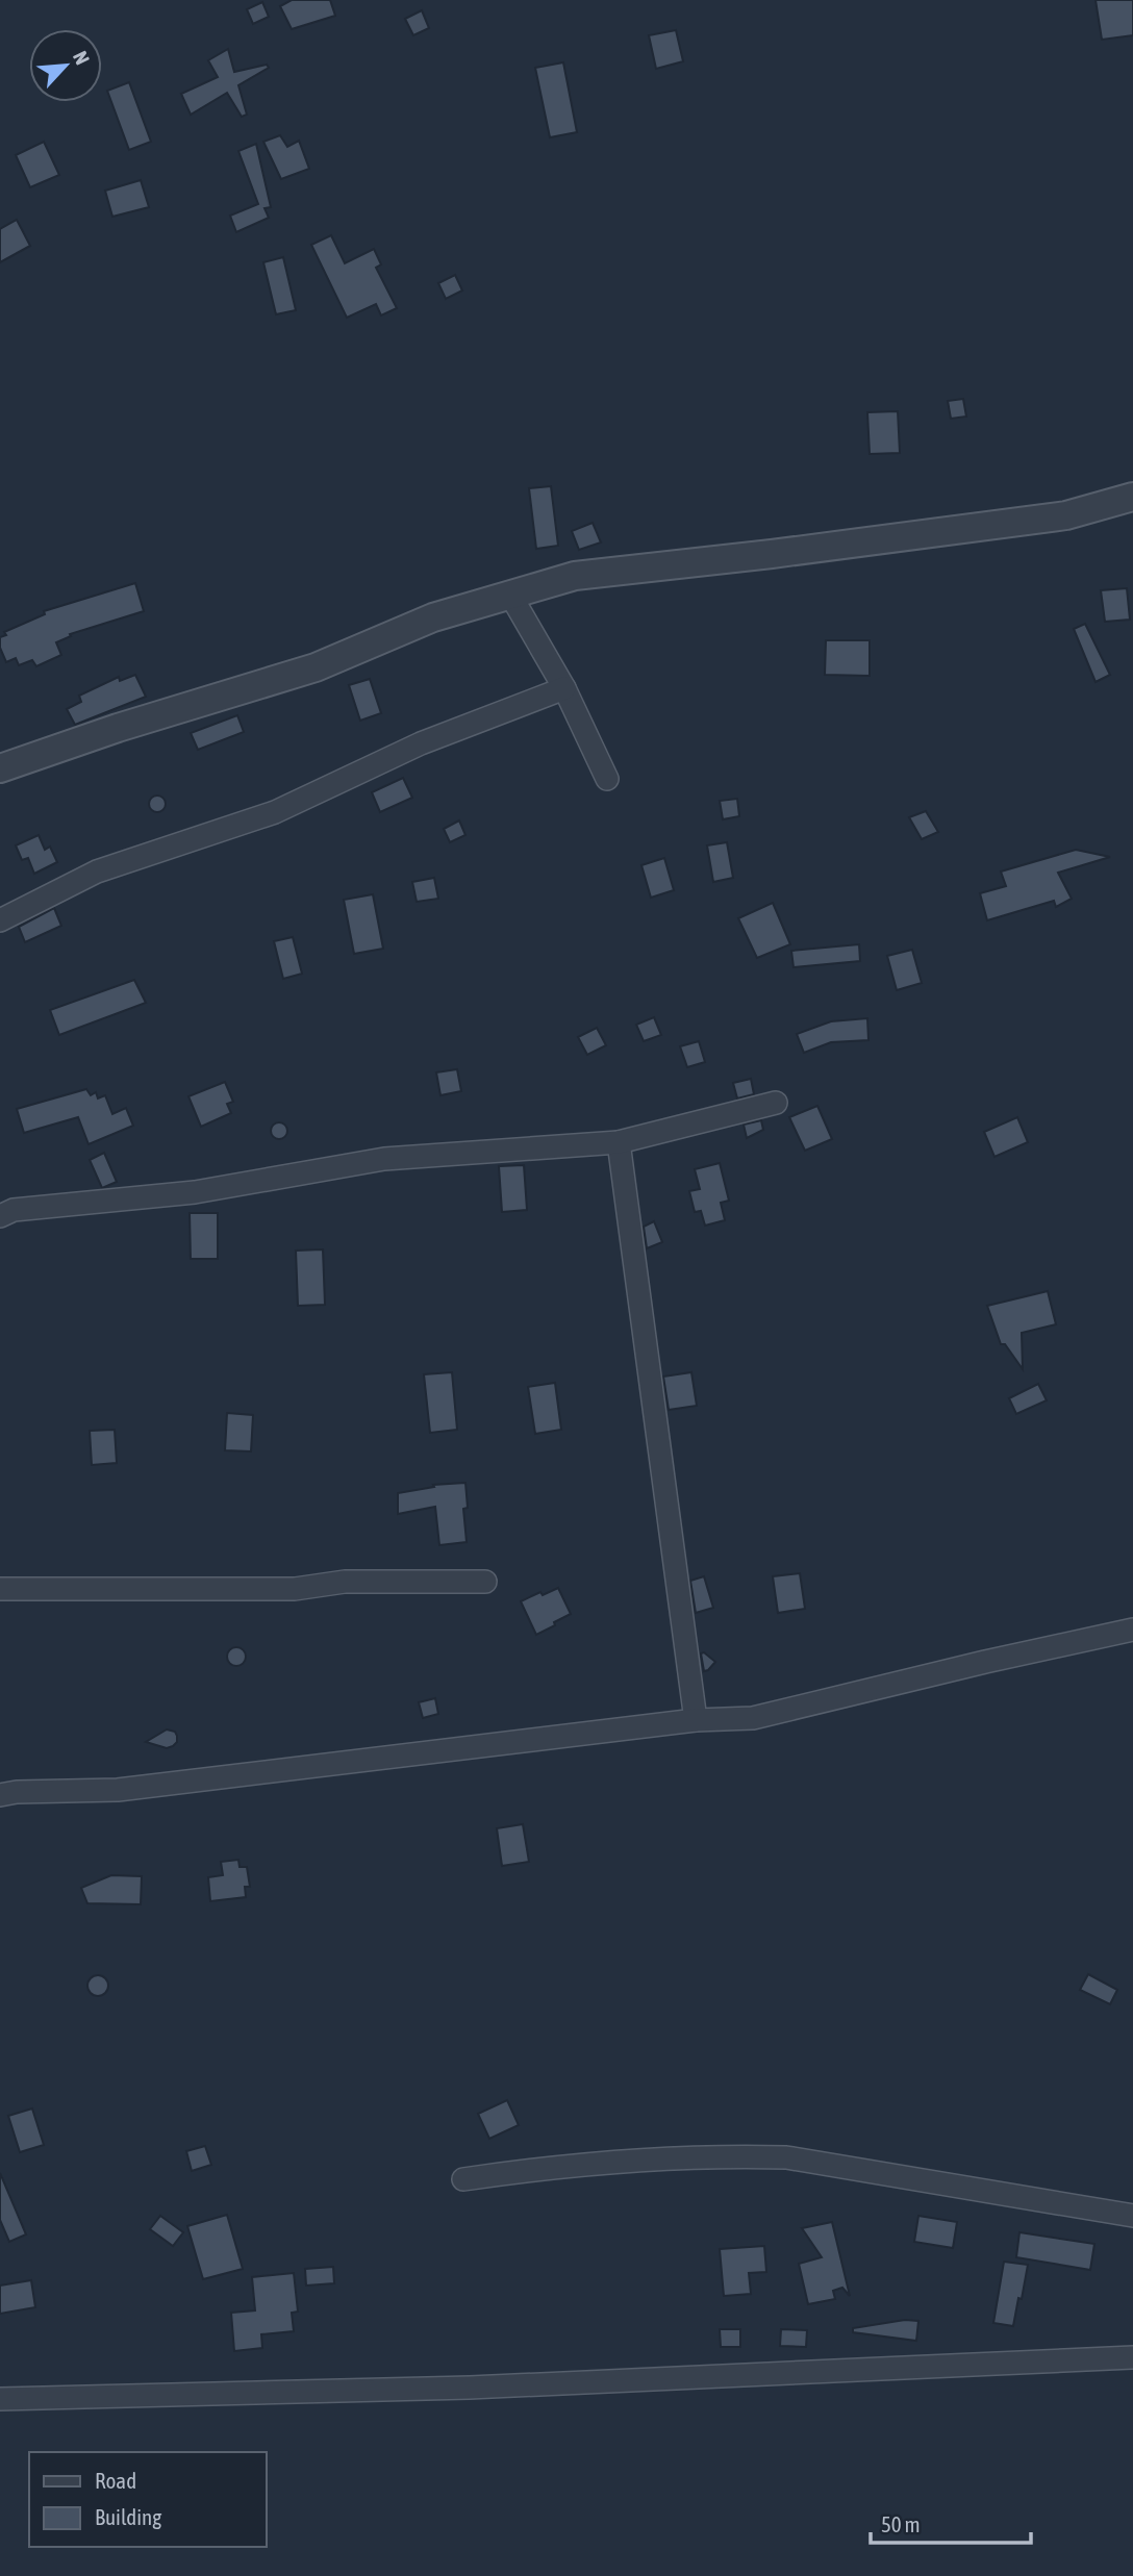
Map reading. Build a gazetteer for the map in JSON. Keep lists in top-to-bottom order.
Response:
{
  "legend": ["Road", "Building"],
  "scale_bar": "50 m",
  "north": "top right"
}
